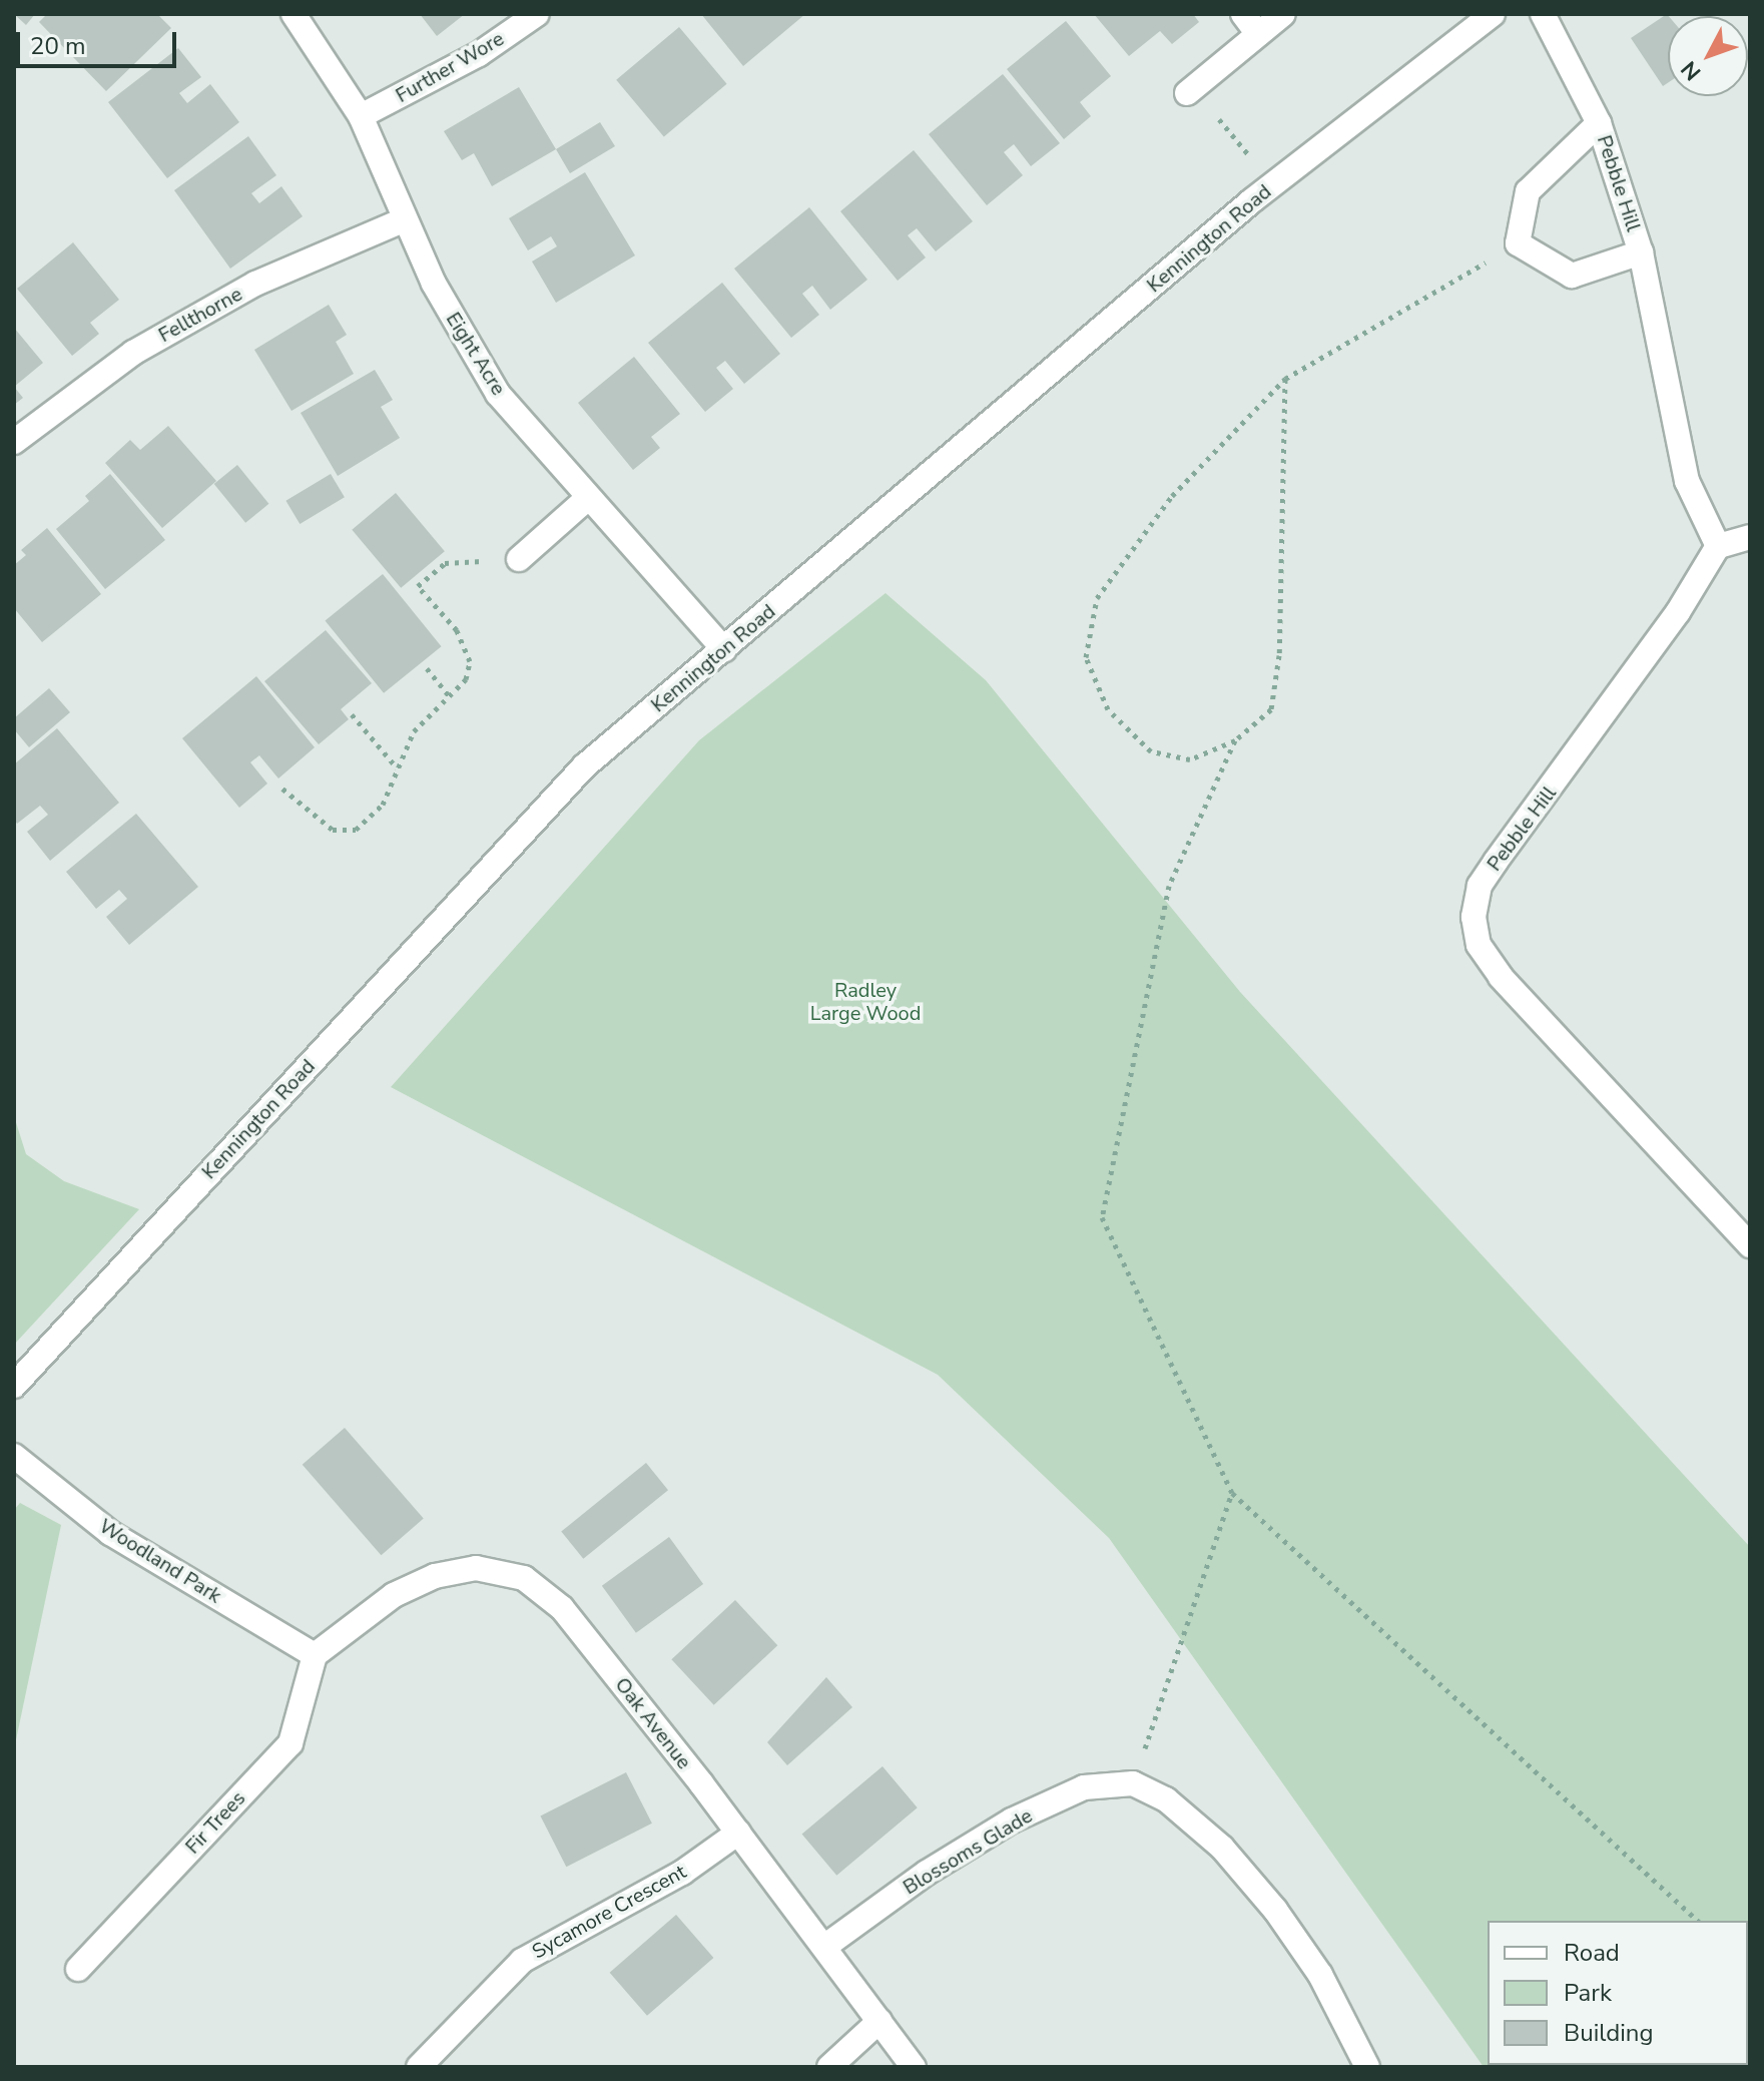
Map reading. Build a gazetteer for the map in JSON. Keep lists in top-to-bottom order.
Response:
{
  "streets": {
    "street": [
      "Further Wore",
      "Pebble Hill",
      "Kennington Road",
      "Fellthorne",
      "Eight Acre",
      "Woodland Park",
      "Oak Avenue",
      "Fir Trees",
      "Blossoms Glade",
      "Sycamore Crescent"
    ]
  },
  "crossings": [
    ["Further Wore", "Eight Acre"],
    ["Kennington Road", "Eight Acre"],
    ["Fellthorne", "Eight Acre"],
    ["Woodland Park", "Oak Avenue"],
    ["Woodland Park", "Fir Trees"],
    ["Oak Avenue", "Fir Trees"],
    ["Oak Avenue", "Blossoms Glade"],
    ["Oak Avenue", "Sycamore Crescent"]
  ],
  "parks": ["Radley Large Wood"],
  "legend": ["Road", "Park", "Building"],
  "scale_bar": "20 m",
  "north": "bottom left"
}
